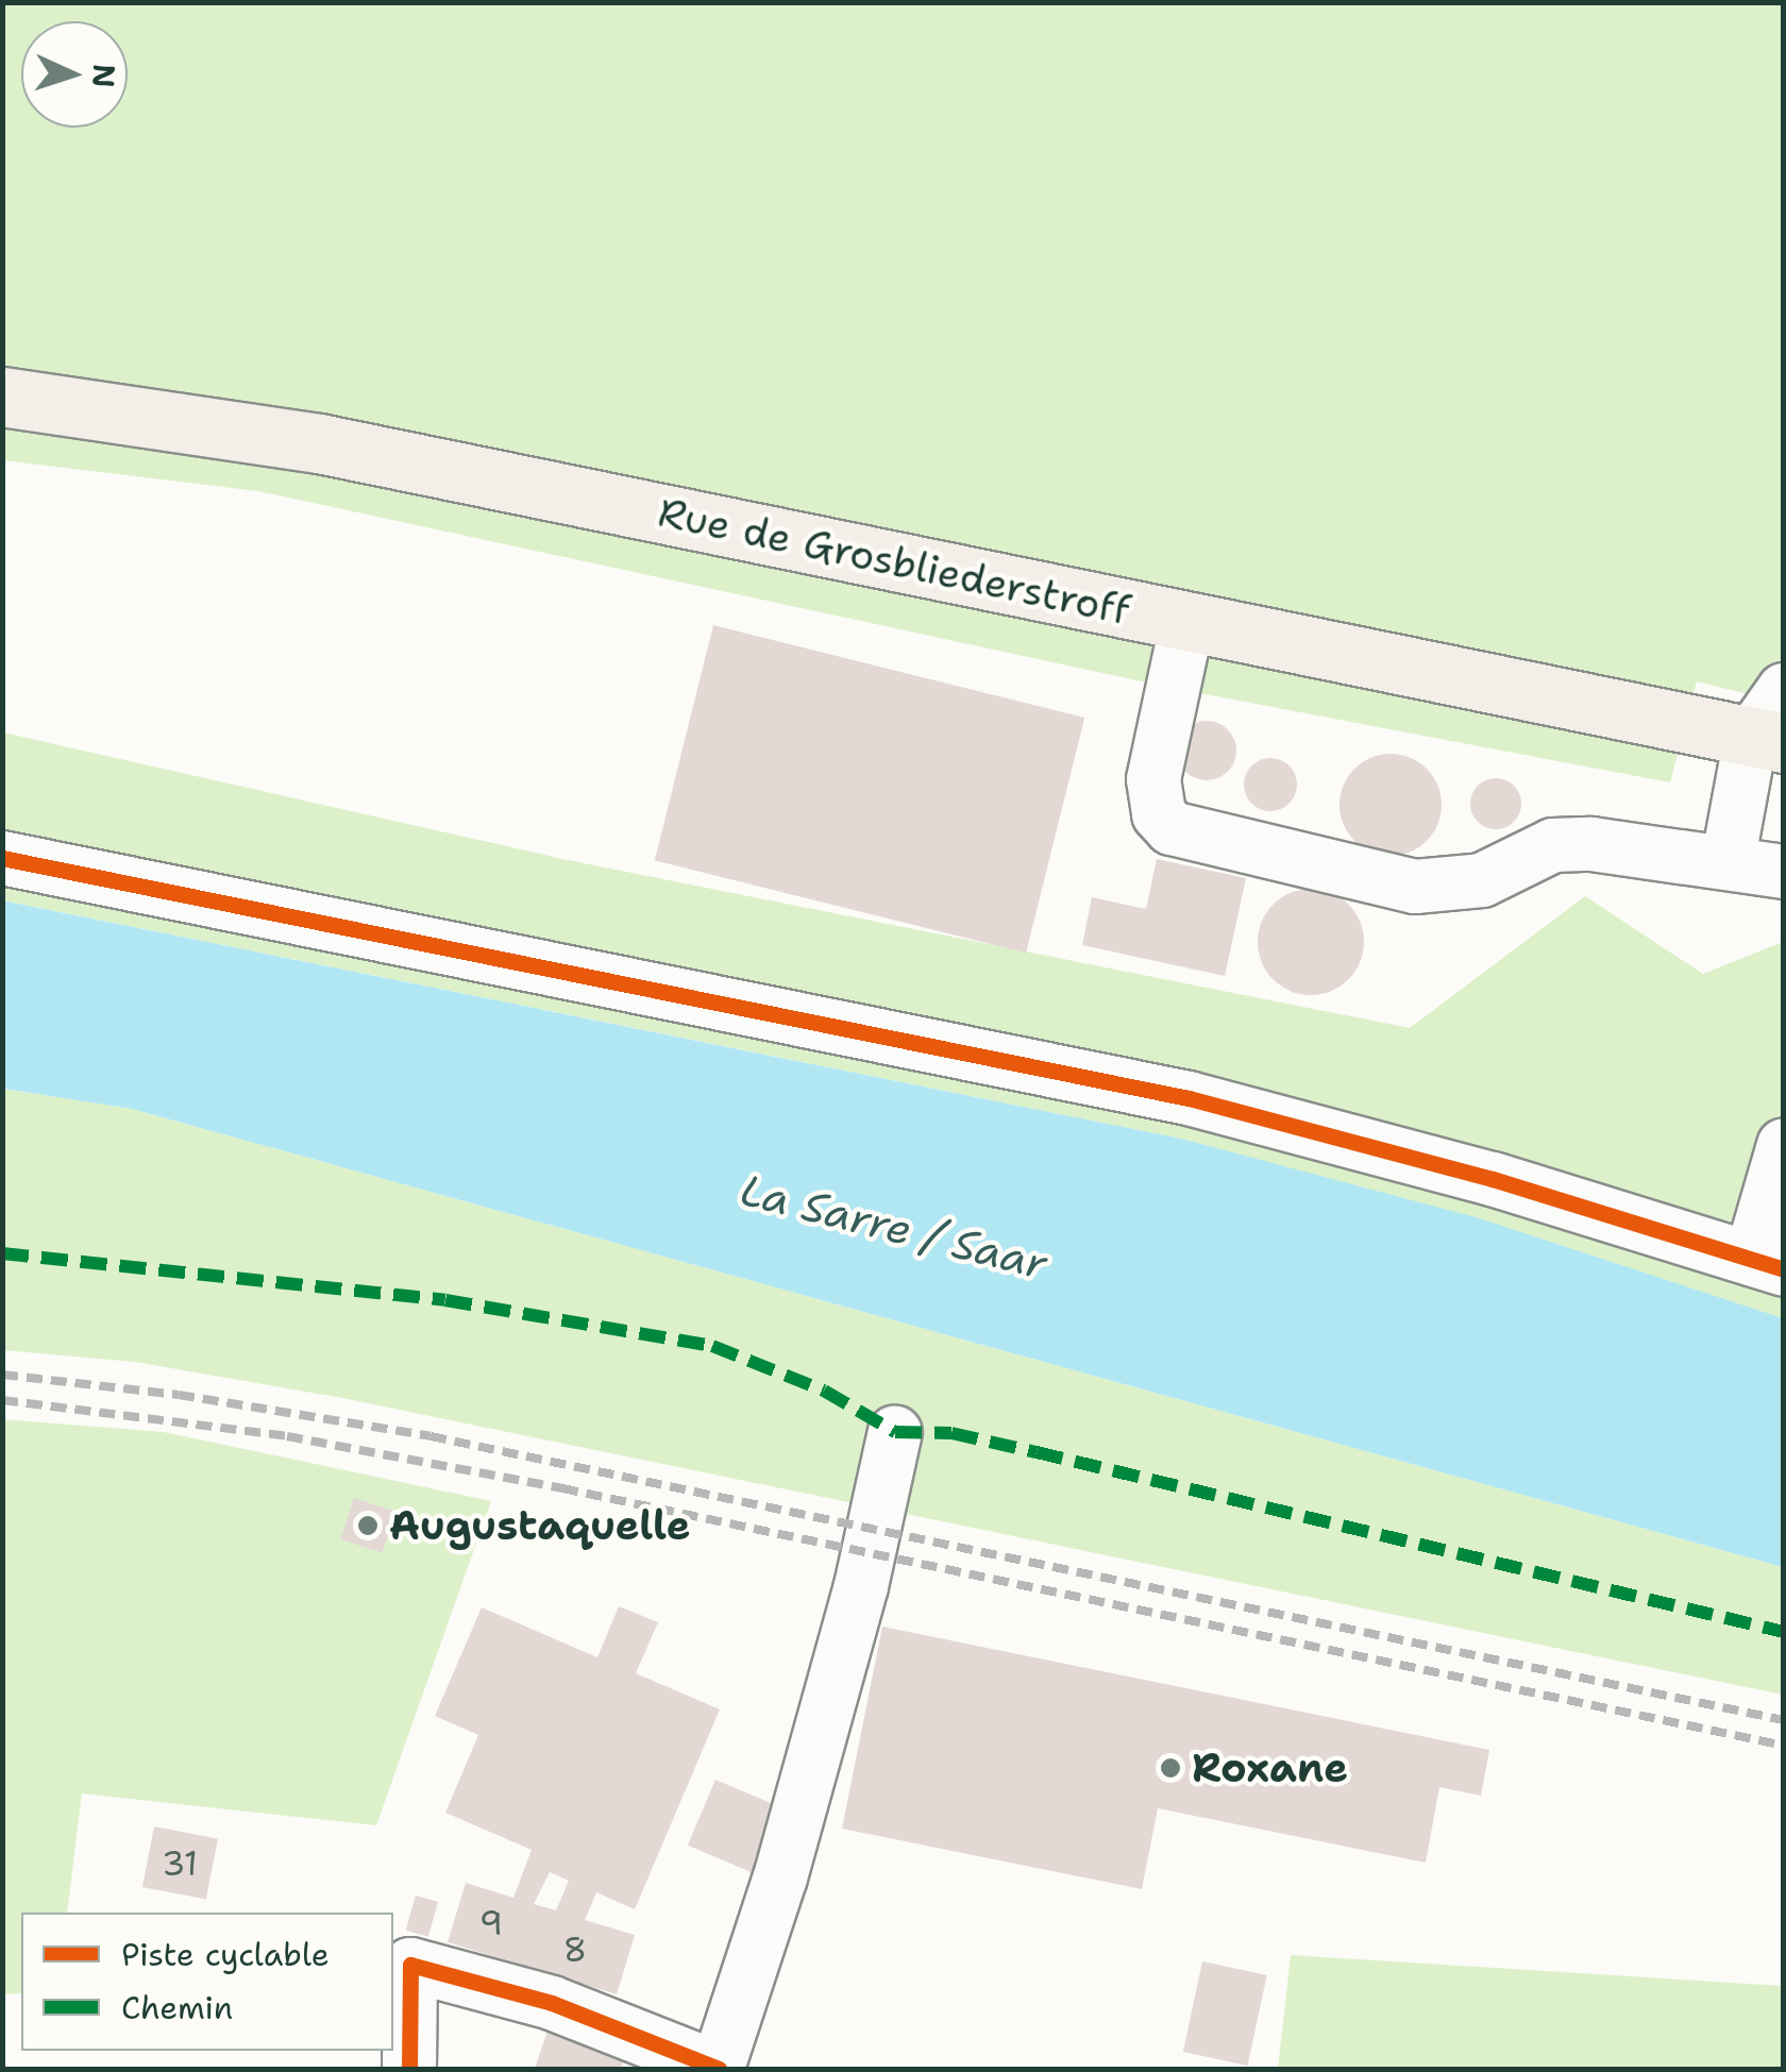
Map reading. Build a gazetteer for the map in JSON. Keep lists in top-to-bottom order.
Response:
{
  "streets": {
    "main road": ["Rue de Grosbliederstroff"]
  },
  "water": ["La Sarre / Saar"],
  "places": ["Augustaquelle", "Roxane"],
  "house_numbers": ["31", "9", "8"],
  "legend": ["Piste cyclable", "Chemin"],
  "north": "right"
}
